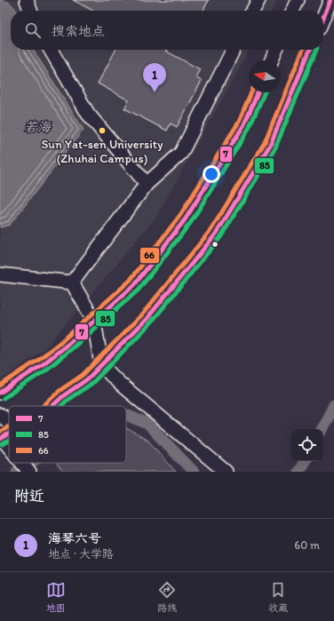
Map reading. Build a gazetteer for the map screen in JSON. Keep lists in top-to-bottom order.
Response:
{
  "water": ["若海"],
  "places": ["Sun Yat-sen University (Zhuhai Campus)"],
  "lines": ["transit line 7", "transit line 85", "transit line 66"],
  "legend": ["7", "85", "66"],
  "north": "left",
  "page": {
    "search": "搜索地点",
    "pins": "1",
    "heading": "附近",
    "list": [
      {
        "mark": "1",
        "name": "海琴六号",
        "note": "地点 · 大学路",
        "value": "60 m"
      }
    ],
    "nav": ["地图", "路线", "收藏"]
  }
}
